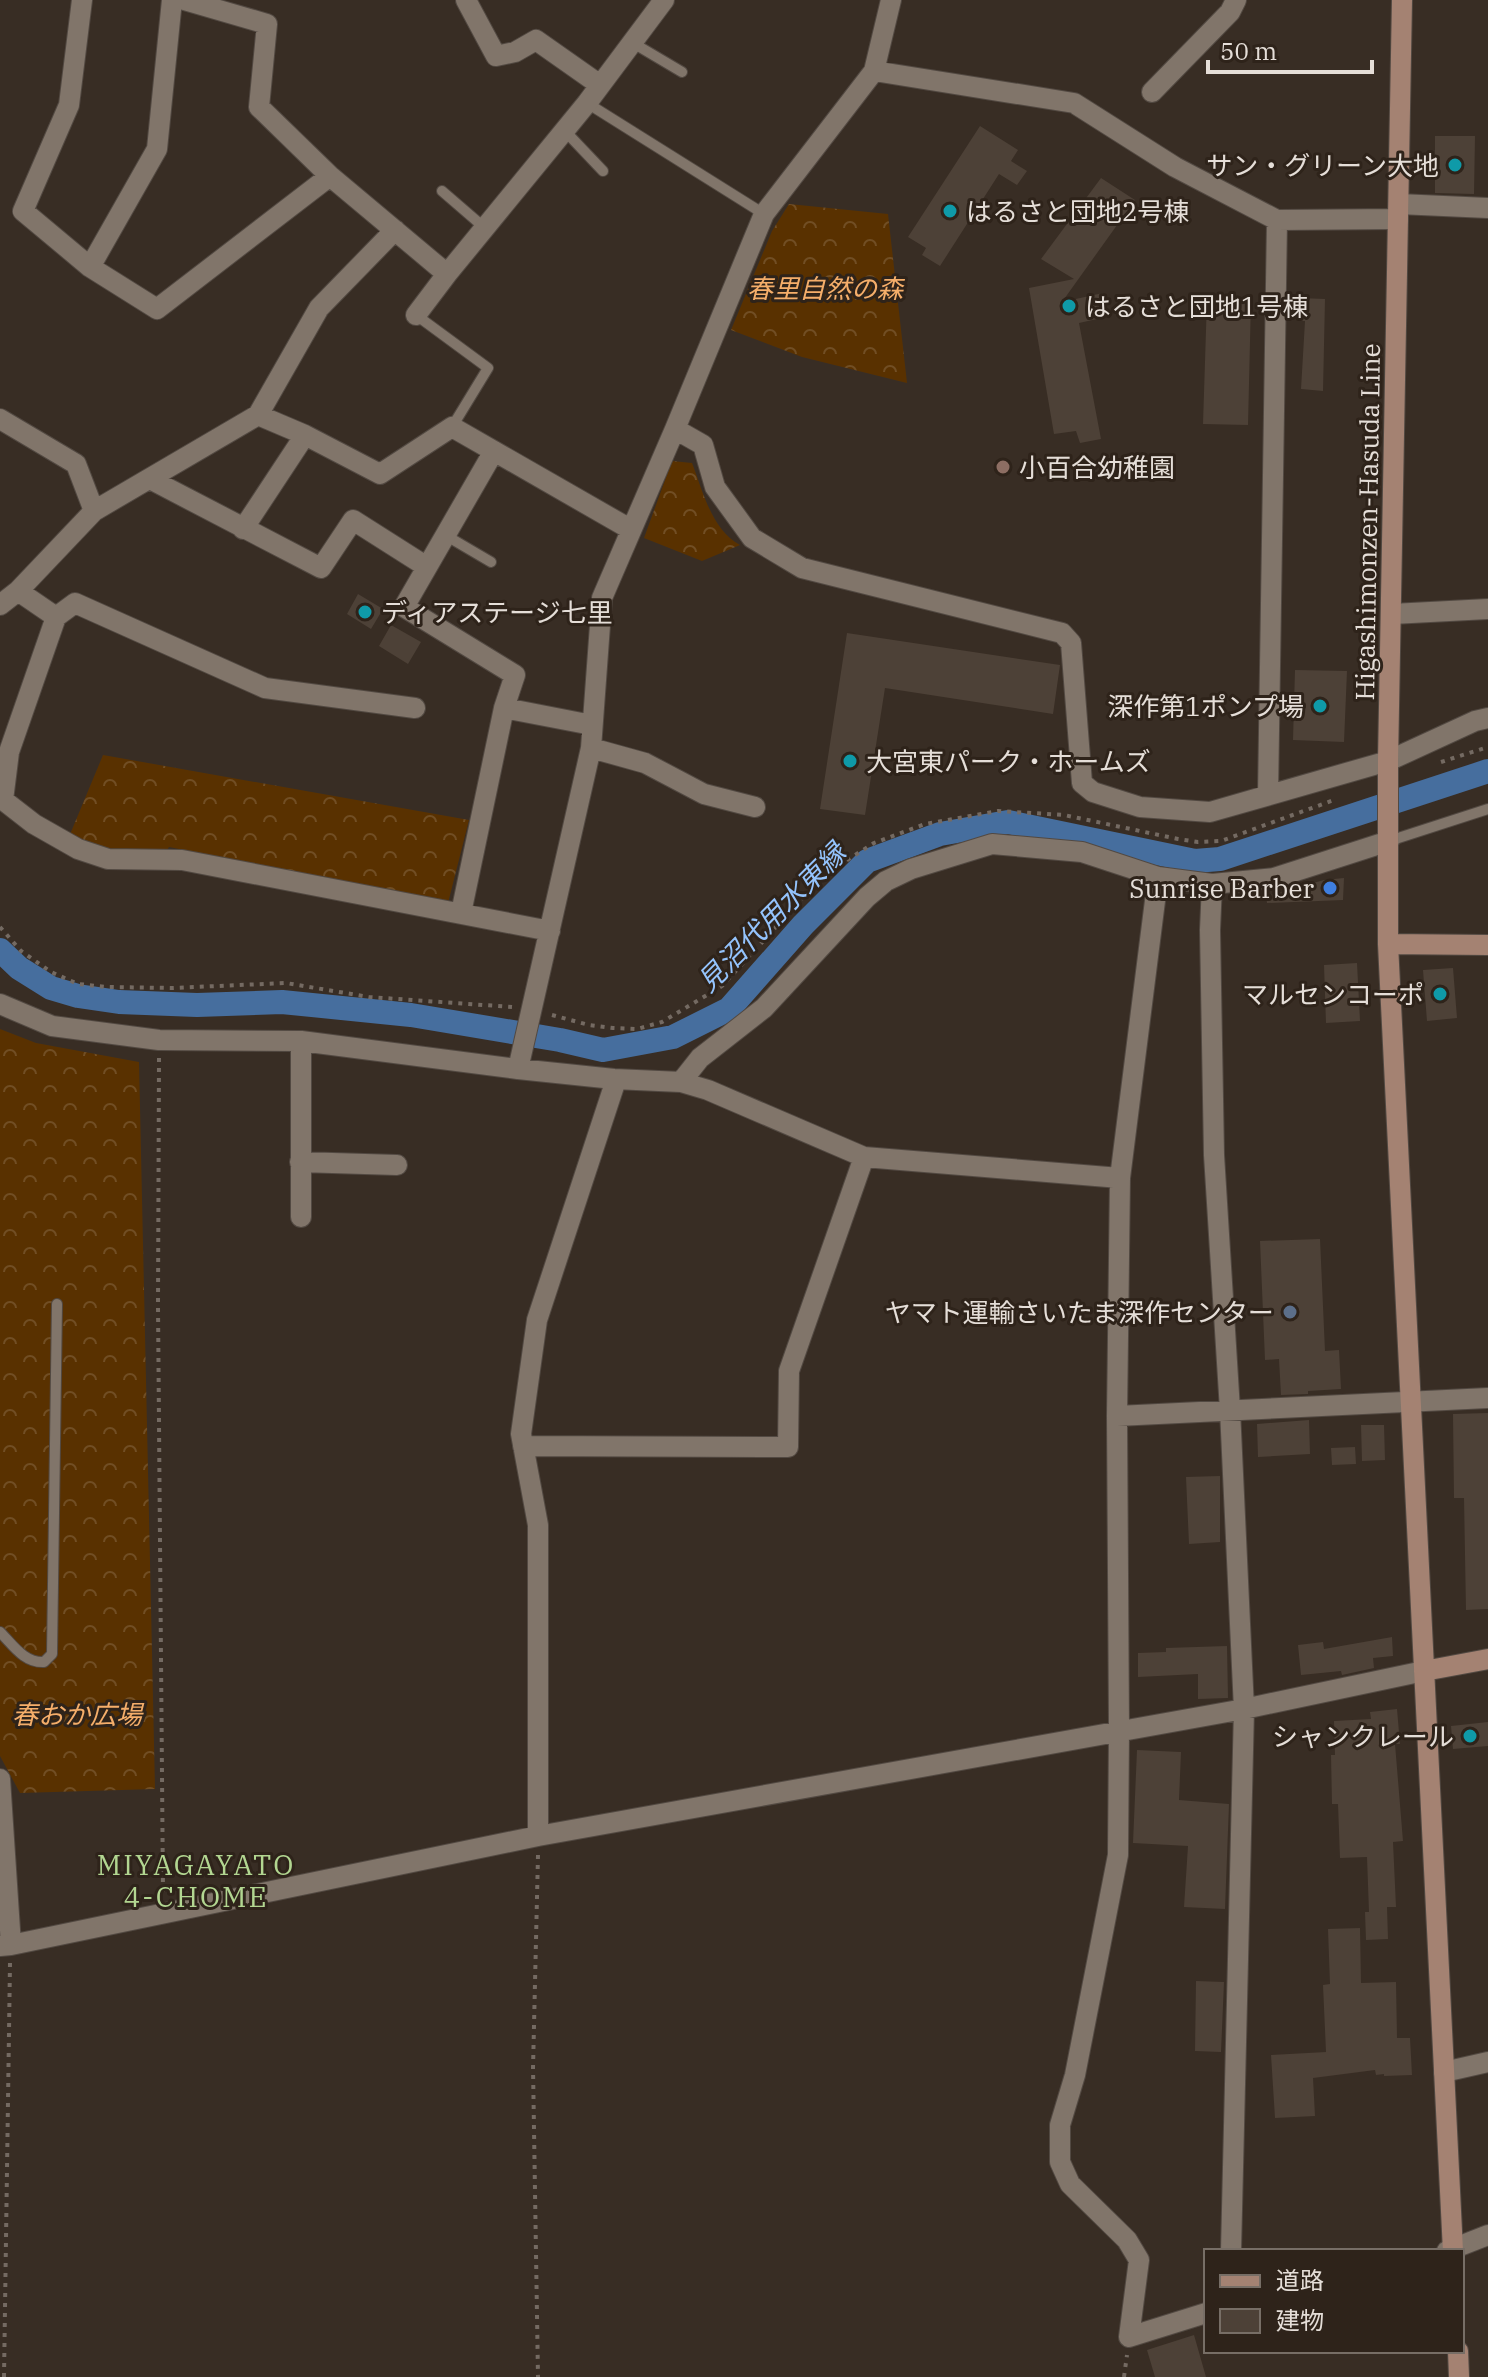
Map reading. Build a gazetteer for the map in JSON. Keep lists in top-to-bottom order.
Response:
{
  "streets": {
    "street": ["Higashimonzen-Hasuda Line"]
  },
  "districts": ["MIYAGAYATO 4-CHOME"],
  "water": ["見沼代用水東縁"],
  "parks": ["春里自然の森", "春おか広場"],
  "places": [
    "サン・グリーン大地",
    "はるさと団地2号棟",
    "はるさと団地1号棟",
    "小百合幼稚園",
    "ディアステージ七里",
    "深作第1ポンプ場",
    "大宮東パーク・ホームズ",
    "Sunrise Barber",
    "マルセンコーポ",
    "ヤマト運輸さいたま深作センター",
    "シャンクレール"
  ],
  "legend": ["道路", "建物"],
  "scale_bar": "50 m"
}
